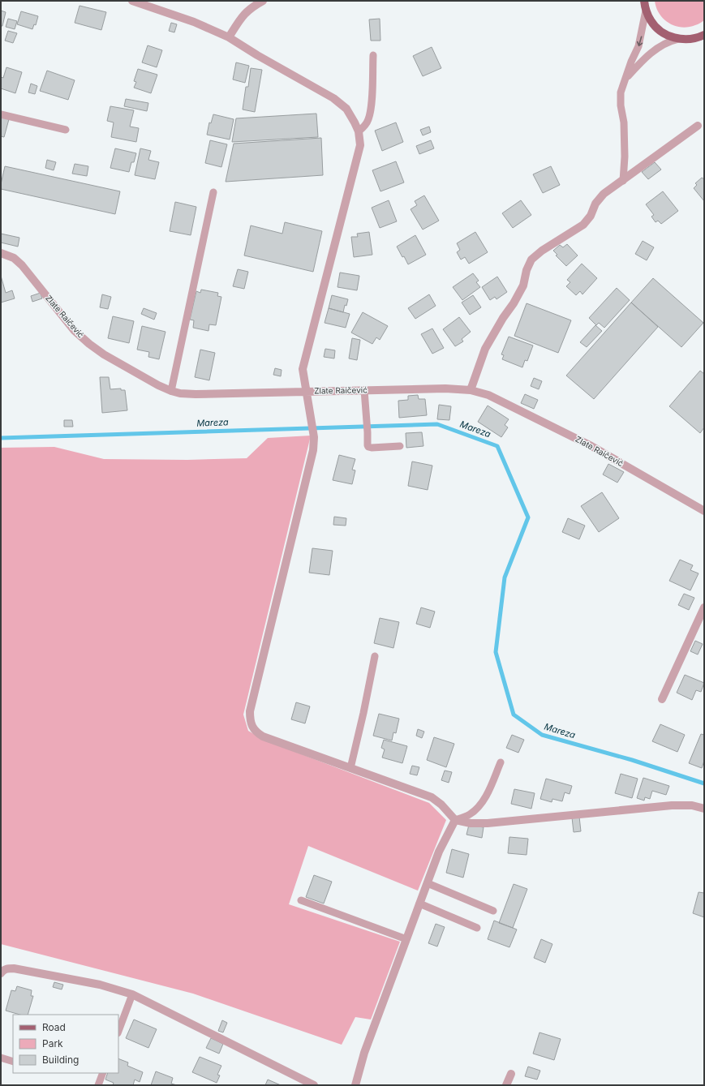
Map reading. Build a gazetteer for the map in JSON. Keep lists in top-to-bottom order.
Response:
{
  "streets": {
    "street": ["Zlate Raičević"]
  },
  "water": ["Mareza"],
  "legend": ["Road", "Park", "Building"]
}
